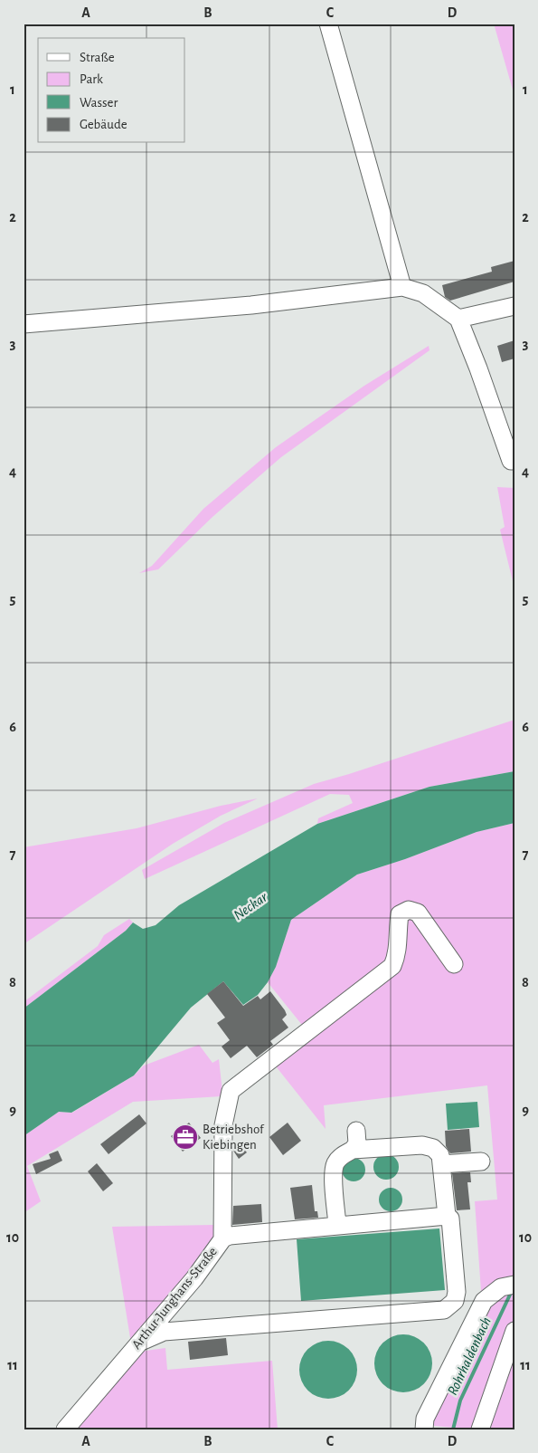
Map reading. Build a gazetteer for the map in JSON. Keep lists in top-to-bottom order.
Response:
{
  "streets": {
    "street": ["Arthur-Junghans-Straße"]
  },
  "water": ["Neckar", "Rohrhaldenbach"],
  "places": {
    "office": ["Betriebshof Kiebingen"]
  },
  "legend": [
    "Straße",
    "Park",
    "Wasser",
    "Gebäude"
  ],
  "grid": {
    "columns": [
      "A",
      "B",
      "C",
      "D"
    ],
    "rows": [
      "1",
      "2",
      "3",
      "4",
      "5",
      "6",
      "7",
      "8",
      "9",
      "10",
      "11"
    ]
  }
}
